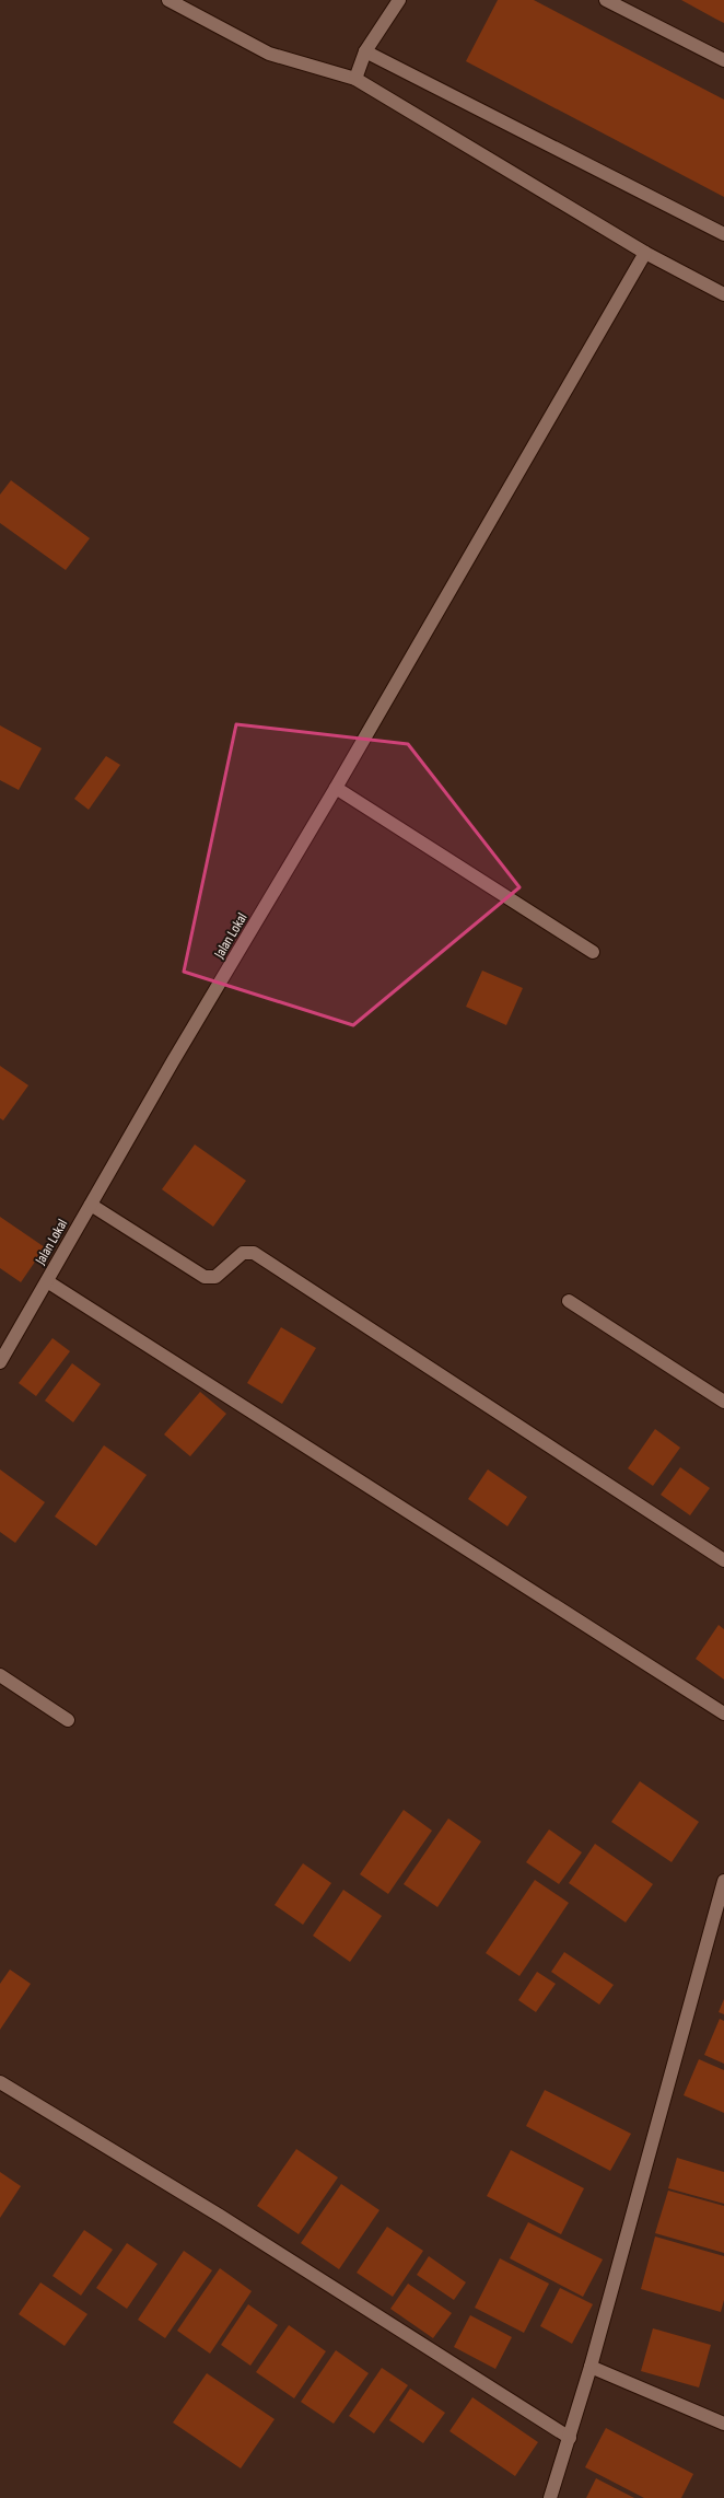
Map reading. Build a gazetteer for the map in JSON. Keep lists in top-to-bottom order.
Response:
{
  "streets": {
    "street": ["Jalan Lokal"]
  }
}
